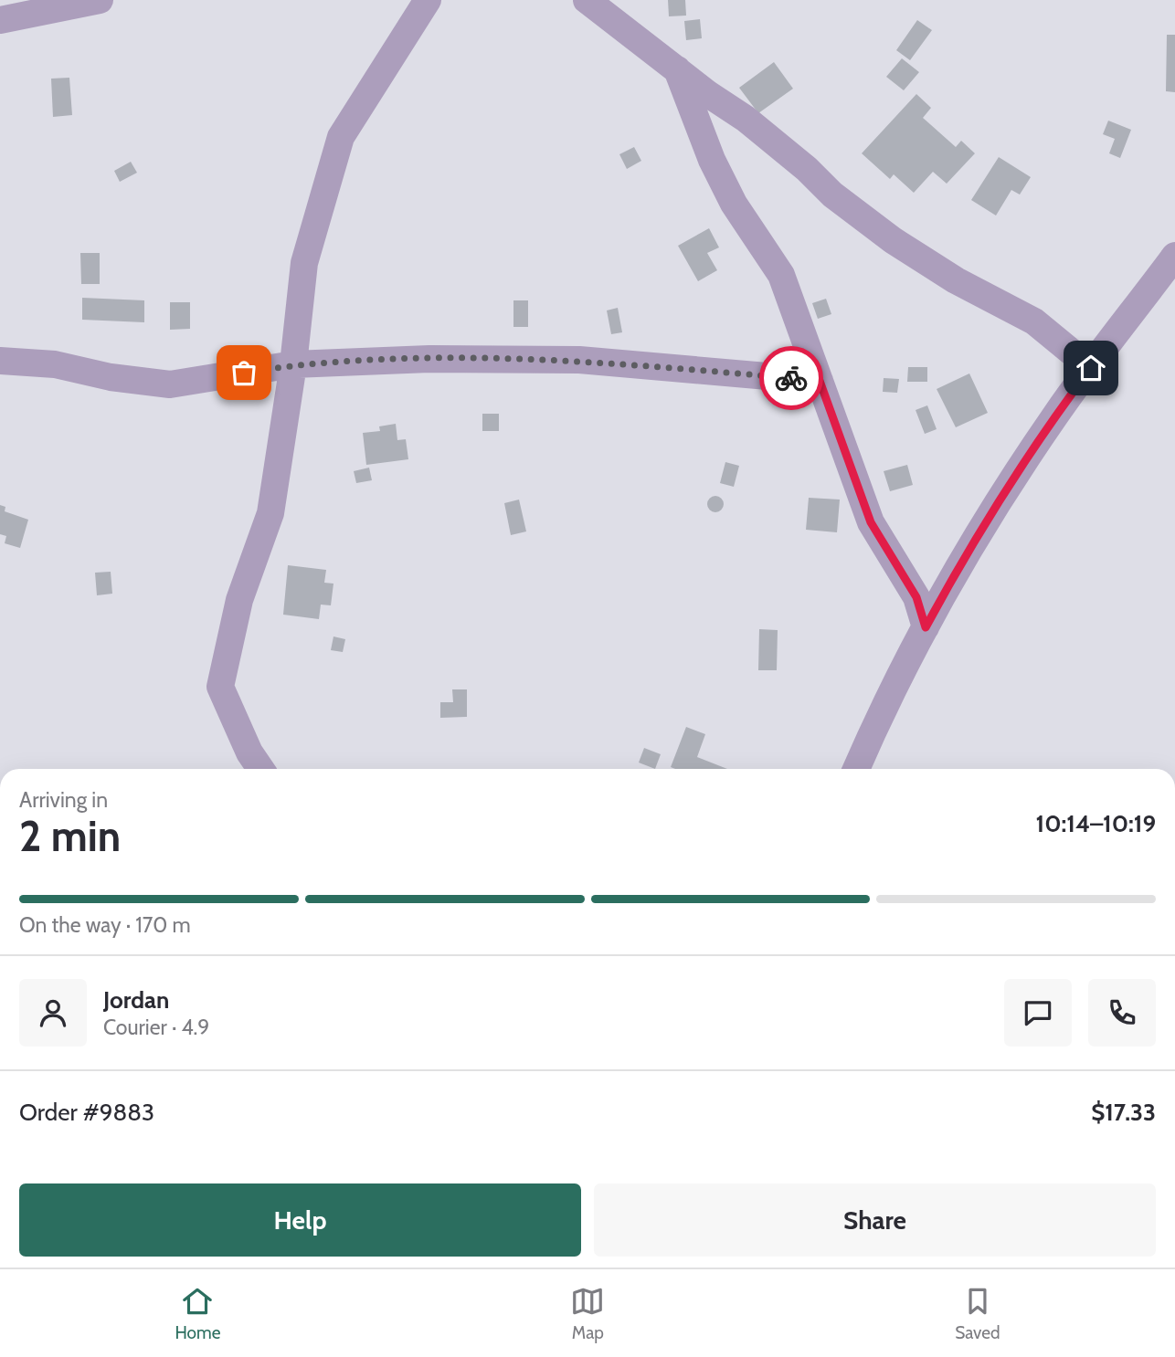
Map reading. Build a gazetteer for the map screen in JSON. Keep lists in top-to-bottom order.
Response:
{
  "page": {
    "heading": ["2 min", "Arriving in", "10:14–10:19"],
    "panel": [
      "Jordan",
      "Courier · 4.9",
      "Order #9883",
      "$17.33"
    ],
    "bar": "On the way · 170 m",
    "buttons": ["Help", "Share"],
    "tabs": ["Home", "Map", "Saved"]
  }
}
